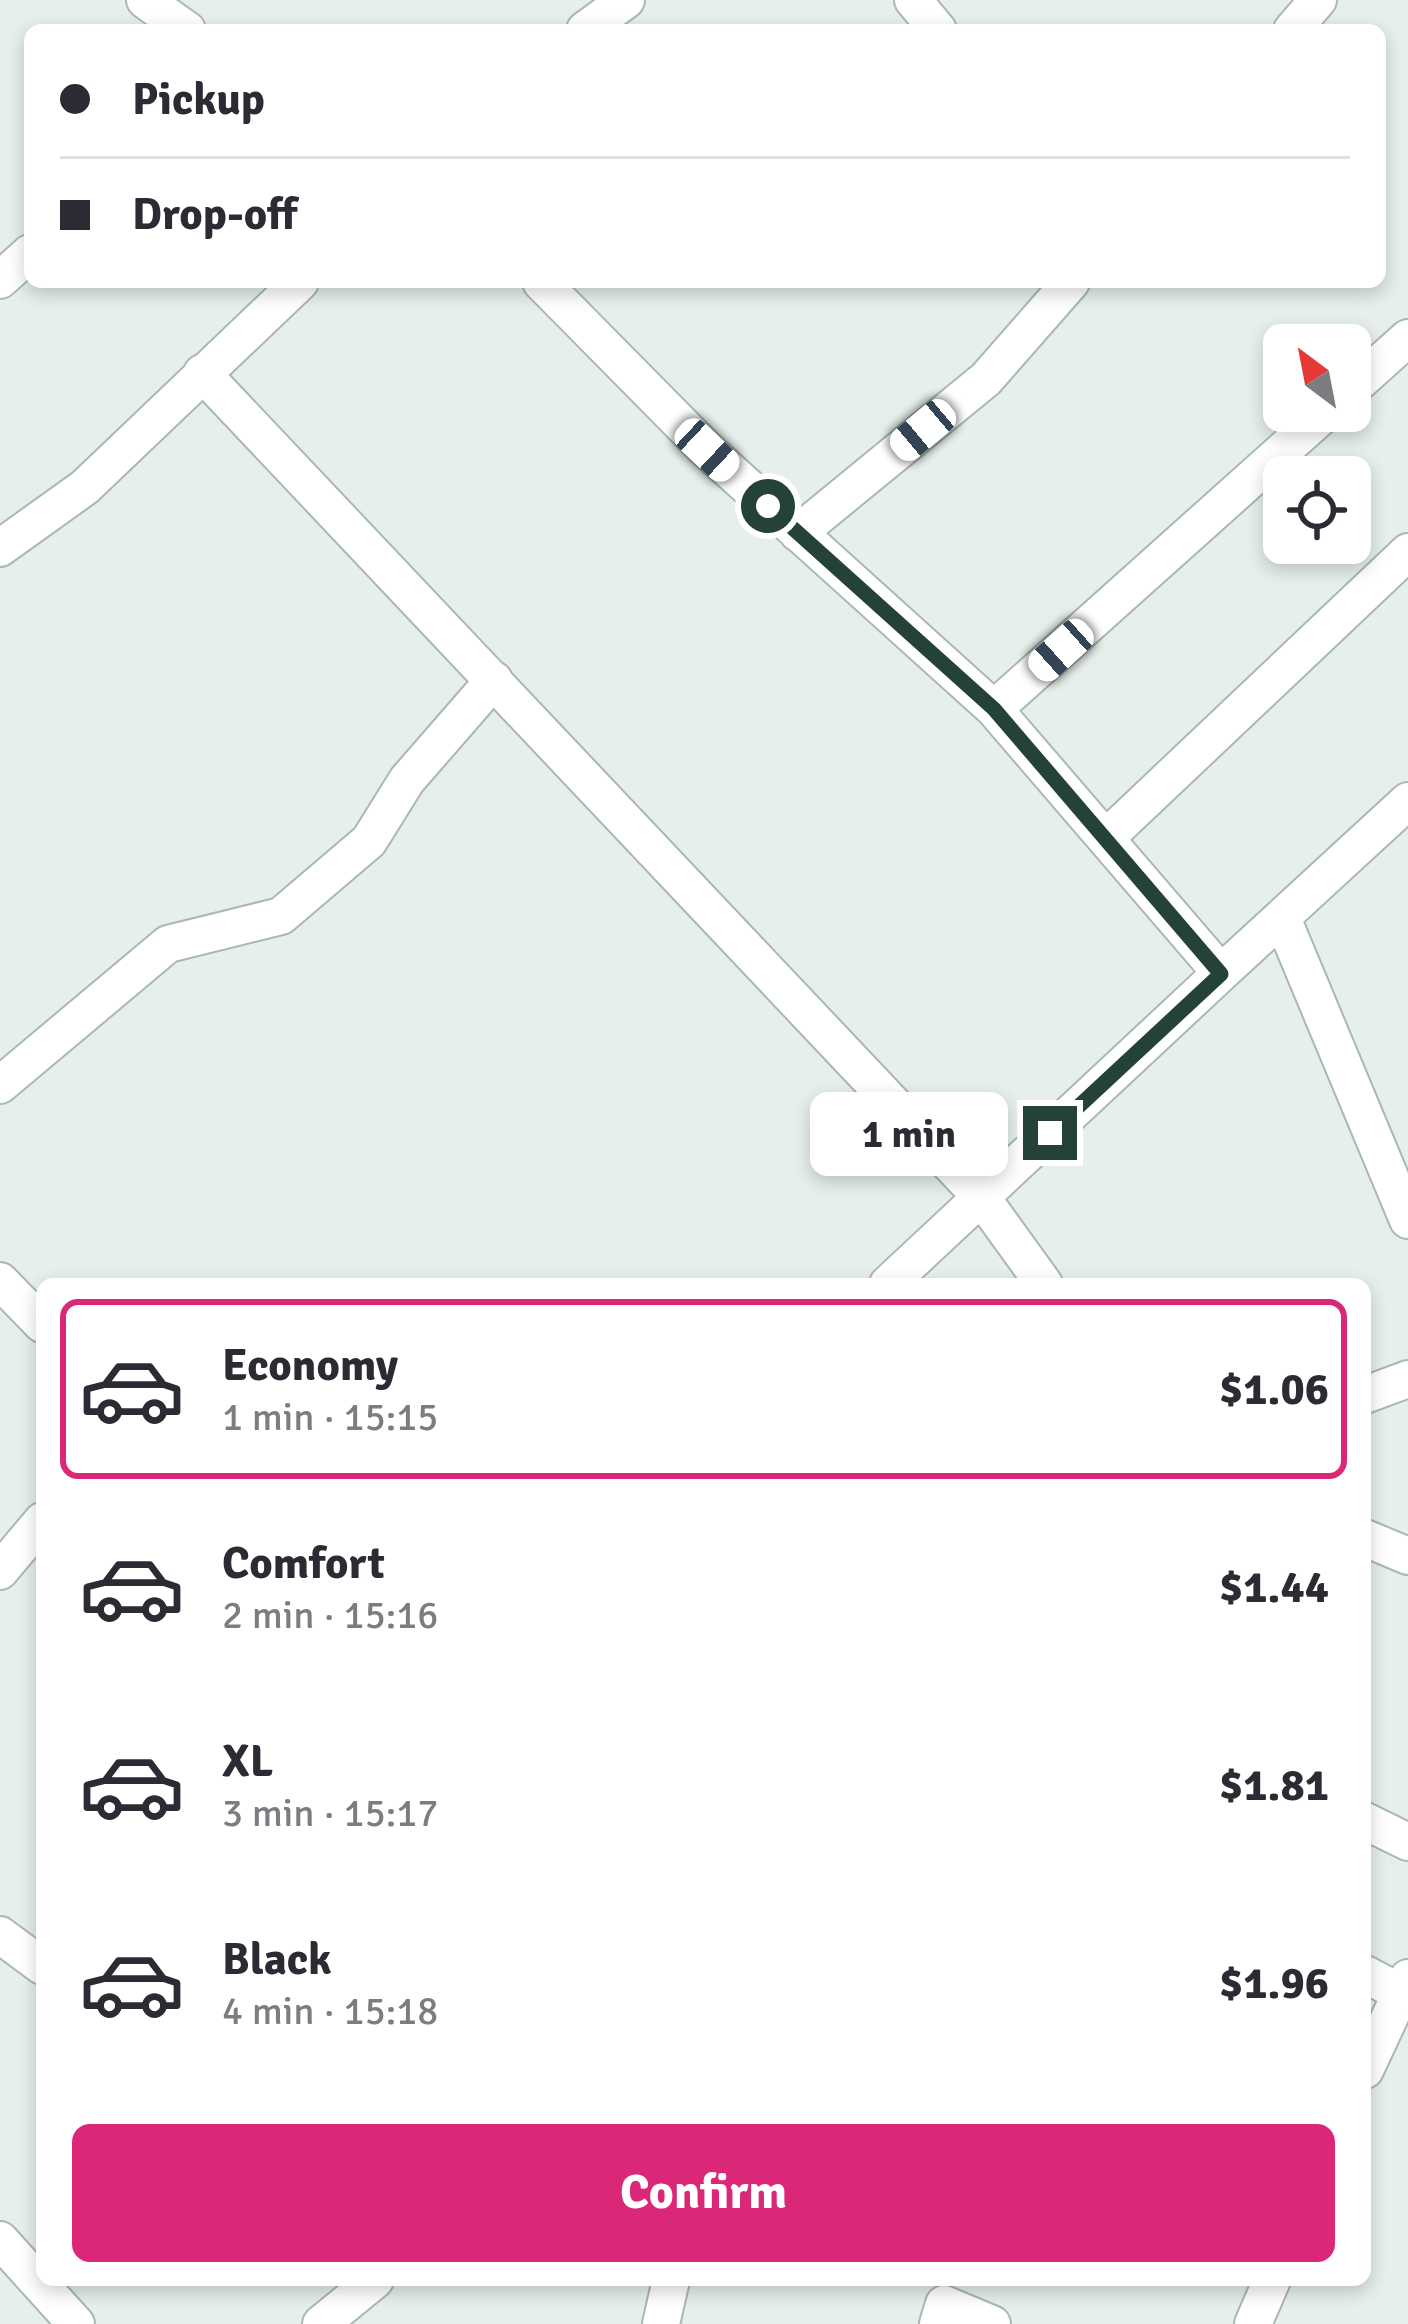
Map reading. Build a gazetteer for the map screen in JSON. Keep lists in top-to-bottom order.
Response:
{
  "north": "top left",
  "page": {
    "banner": ["Pickup", "Drop-off"],
    "bubble": "1 min",
    "list": [
      {
        "name": "Economy",
        "note": "1 min · 15:15",
        "value": "$1.06"
      },
      {
        "name": "Comfort",
        "note": "2 min · 15:16",
        "value": "$1.44"
      },
      {
        "name": "XL",
        "note": "3 min · 15:17",
        "value": "$1.81"
      },
      {
        "name": "Black",
        "note": "4 min · 15:18",
        "value": "$1.96"
      }
    ],
    "buttons": "Confirm"
  }
}
